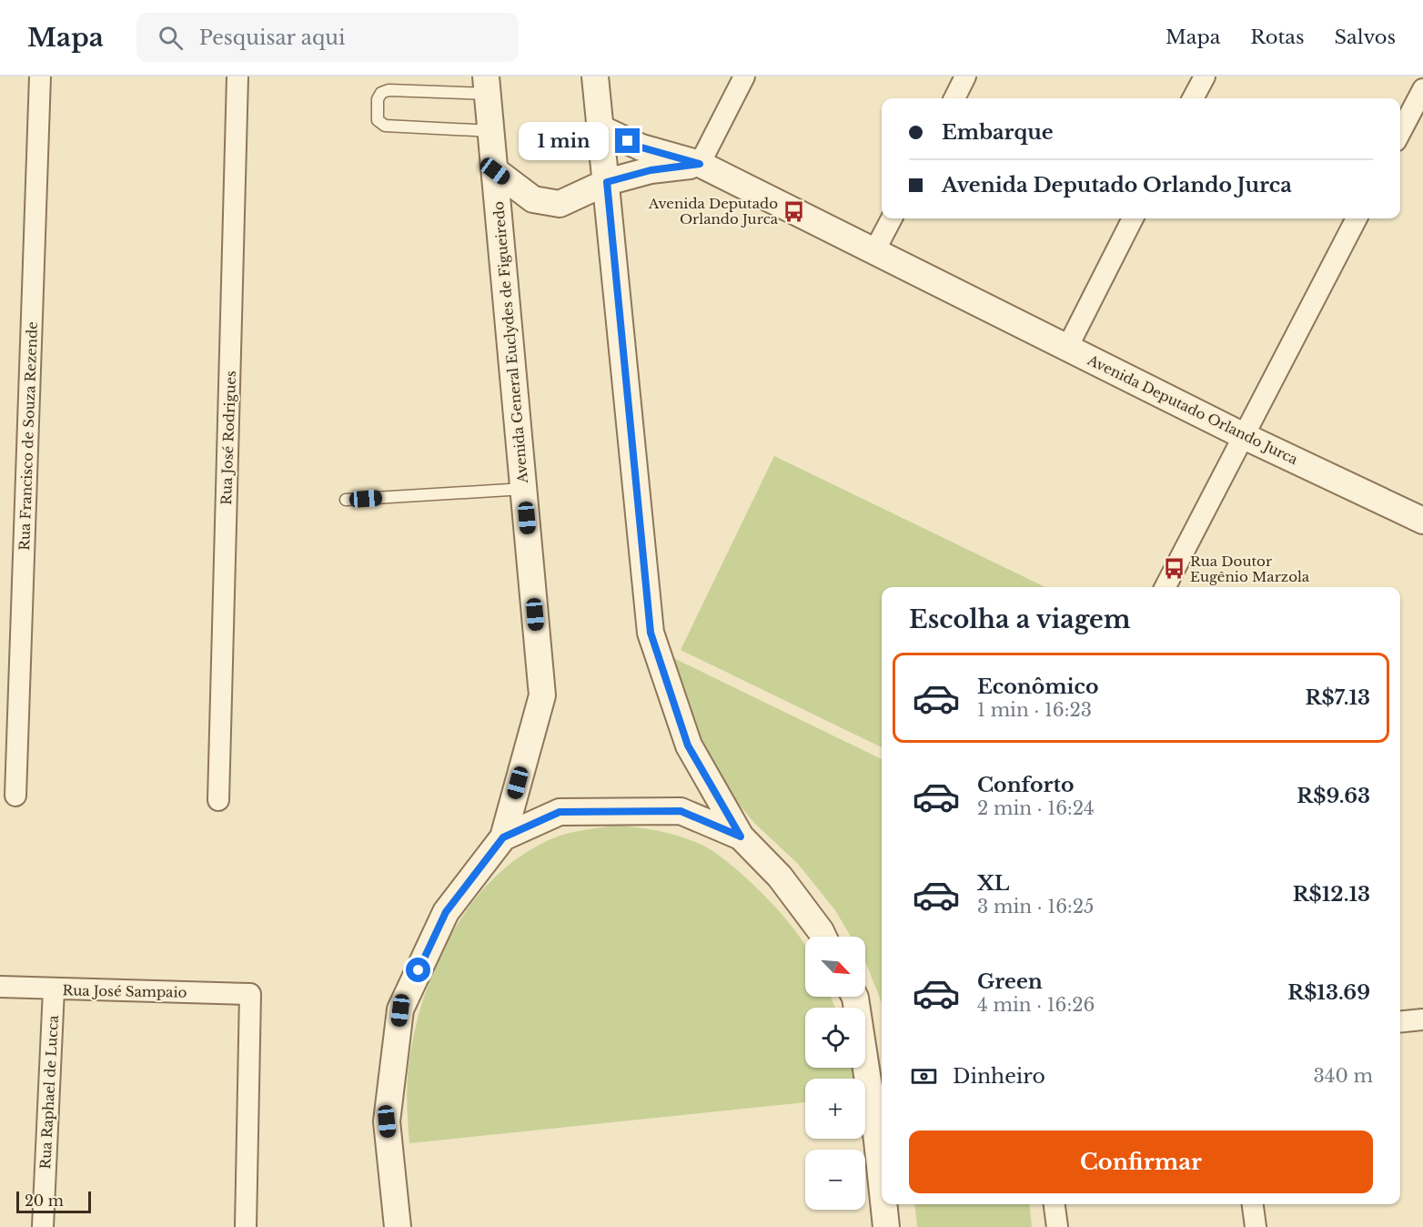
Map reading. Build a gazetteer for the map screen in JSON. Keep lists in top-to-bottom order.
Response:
{
  "streets": {
    "street": [
      "Avenida General Euclydes de Figueiredo",
      "Avenida Deputado Orlando Jurca",
      "Rua Francisco de Souza Rezende",
      "Rua José Rodrigues",
      "Rua José Sampaio",
      "Rua Raphael de Lucca"
    ]
  },
  "crossings": [
    ["Rua José Sampaio", "Rua Raphael de Lucca"]
  ],
  "places": {
    "bus stop": ["Avenida Deputado Orlando Jurca", "Rua Doutor Eugênio Marzola"]
  },
  "scale_bar": "20 m",
  "north": "bottom right",
  "page": {
    "header": "Mapa",
    "search": "Pesquisar aqui",
    "nav": ["Mapa", "Rotas", "Salvos"],
    "banner": ["Embarque", "Avenida Deputado Orlando Jurca"],
    "bubble": "1 min",
    "heading": "Escolha a viagem",
    "list": [
      {
        "name": "Econômico",
        "note": "1 min · 16:23",
        "value": "R$7.13"
      },
      {
        "name": "Conforto",
        "note": "2 min · 16:24",
        "value": "R$9.63"
      },
      {
        "name": "XL",
        "note": "3 min · 16:25",
        "value": "R$12.13"
      },
      {
        "name": "Green",
        "note": "4 min · 16:26",
        "value": "R$13.69"
      }
    ],
    "map_buttons": ["+", "−"],
    "pay": ["Dinheiro", "340 m"],
    "buttons": "Confirmar",
    "scale": "20 m"
  }
}
